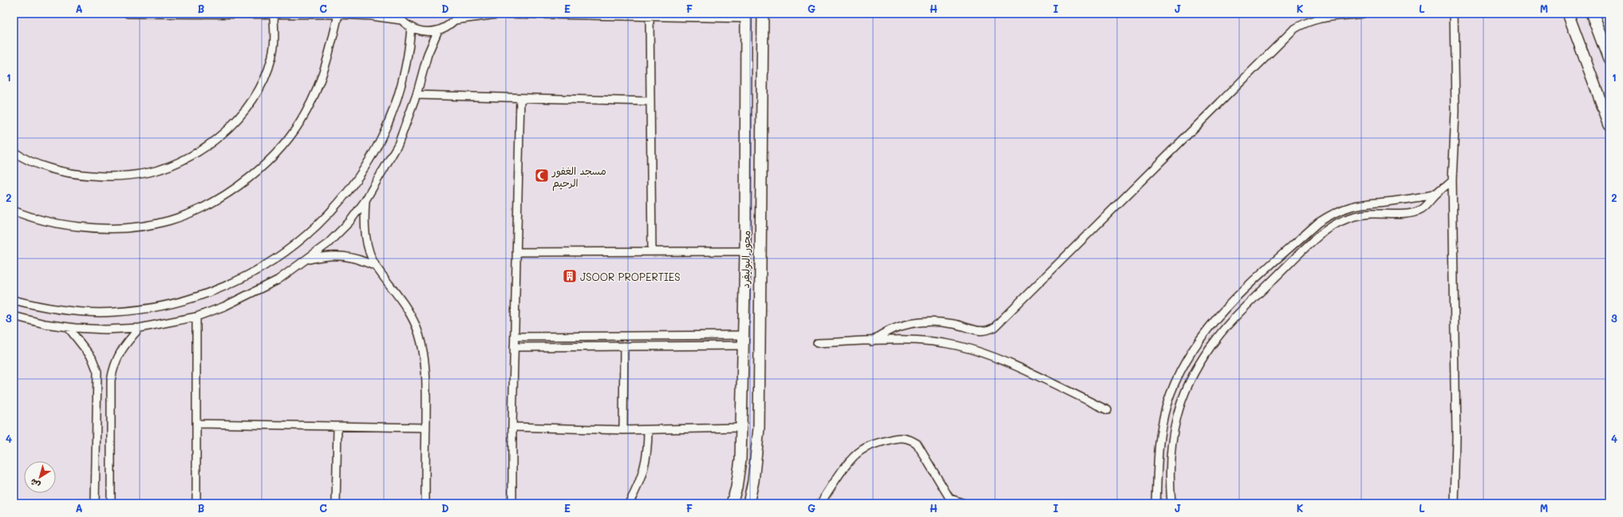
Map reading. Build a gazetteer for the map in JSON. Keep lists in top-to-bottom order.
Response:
{
  "streets": {
    "street": ["محور البوليفرد"]
  },
  "places": {
    "mosque": ["مسجد الغفور الرحيم"],
    "building": ["JSOOR PROPERTIES"]
  },
  "north": "bottom left",
  "grid": {
    "columns": [
      "A",
      "B",
      "C",
      "D",
      "E",
      "F",
      "G",
      "H",
      "I",
      "J",
      "K",
      "L",
      "M"
    ],
    "rows": [
      "1",
      "2",
      "3",
      "4"
    ]
  }
}
